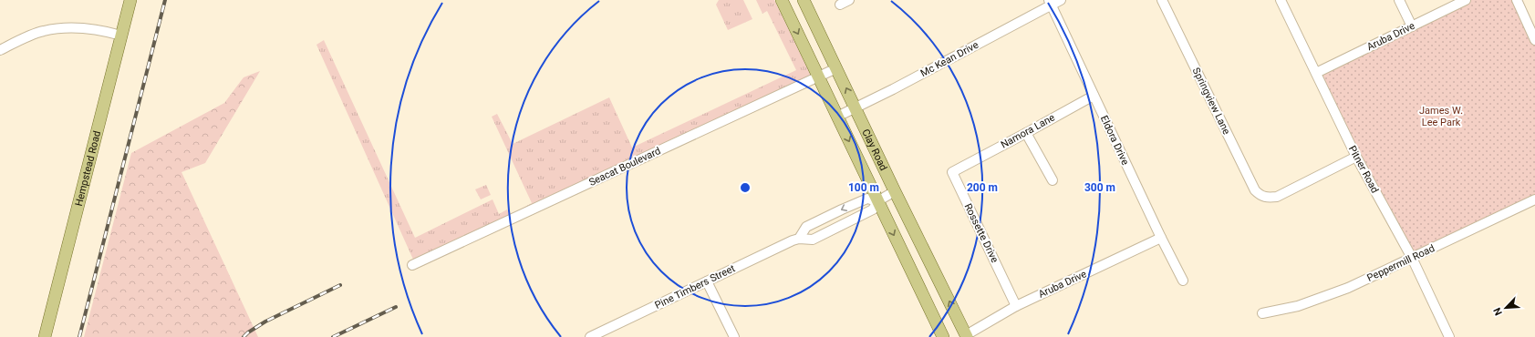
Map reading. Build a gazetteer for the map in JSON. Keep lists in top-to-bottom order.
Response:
{
  "streets": {
    "main road": ["Clay Road", "Hempstead Road"],
    "street": [
      "Aruba Drive",
      "Mc Kean Drive",
      "Springview Lane",
      "Namora Lane",
      "Eldora Drive",
      "Seacat Boulevard",
      "Pitner Road",
      "Rossette Drive",
      "Peppermill Road",
      "Pine Timbers Street"
    ]
  },
  "crossings": [
    ["Aruba Drive", "Eldora Drive"],
    ["Aruba Drive", "Clay Road"],
    ["Aruba Drive", "Pitner Road"],
    ["Aruba Drive", "Rossette Drive"],
    ["Mc Kean Drive", "Eldora Drive"],
    ["Mc Kean Drive", "Clay Road"],
    ["Springview Lane", "Pitner Road"],
    ["Namora Lane", "Eldora Drive"],
    ["Namora Lane", "Rossette Drive"],
    ["Clay Road", "Seacat Boulevard"],
    ["Clay Road", "Pine Timbers Street"],
    ["Pitner Road", "Peppermill Road"]
  ],
  "parks": ["James W. Lee Park"],
  "north": "bottom left",
  "rings": ["100 m", "200 m", "300 m"]
}
